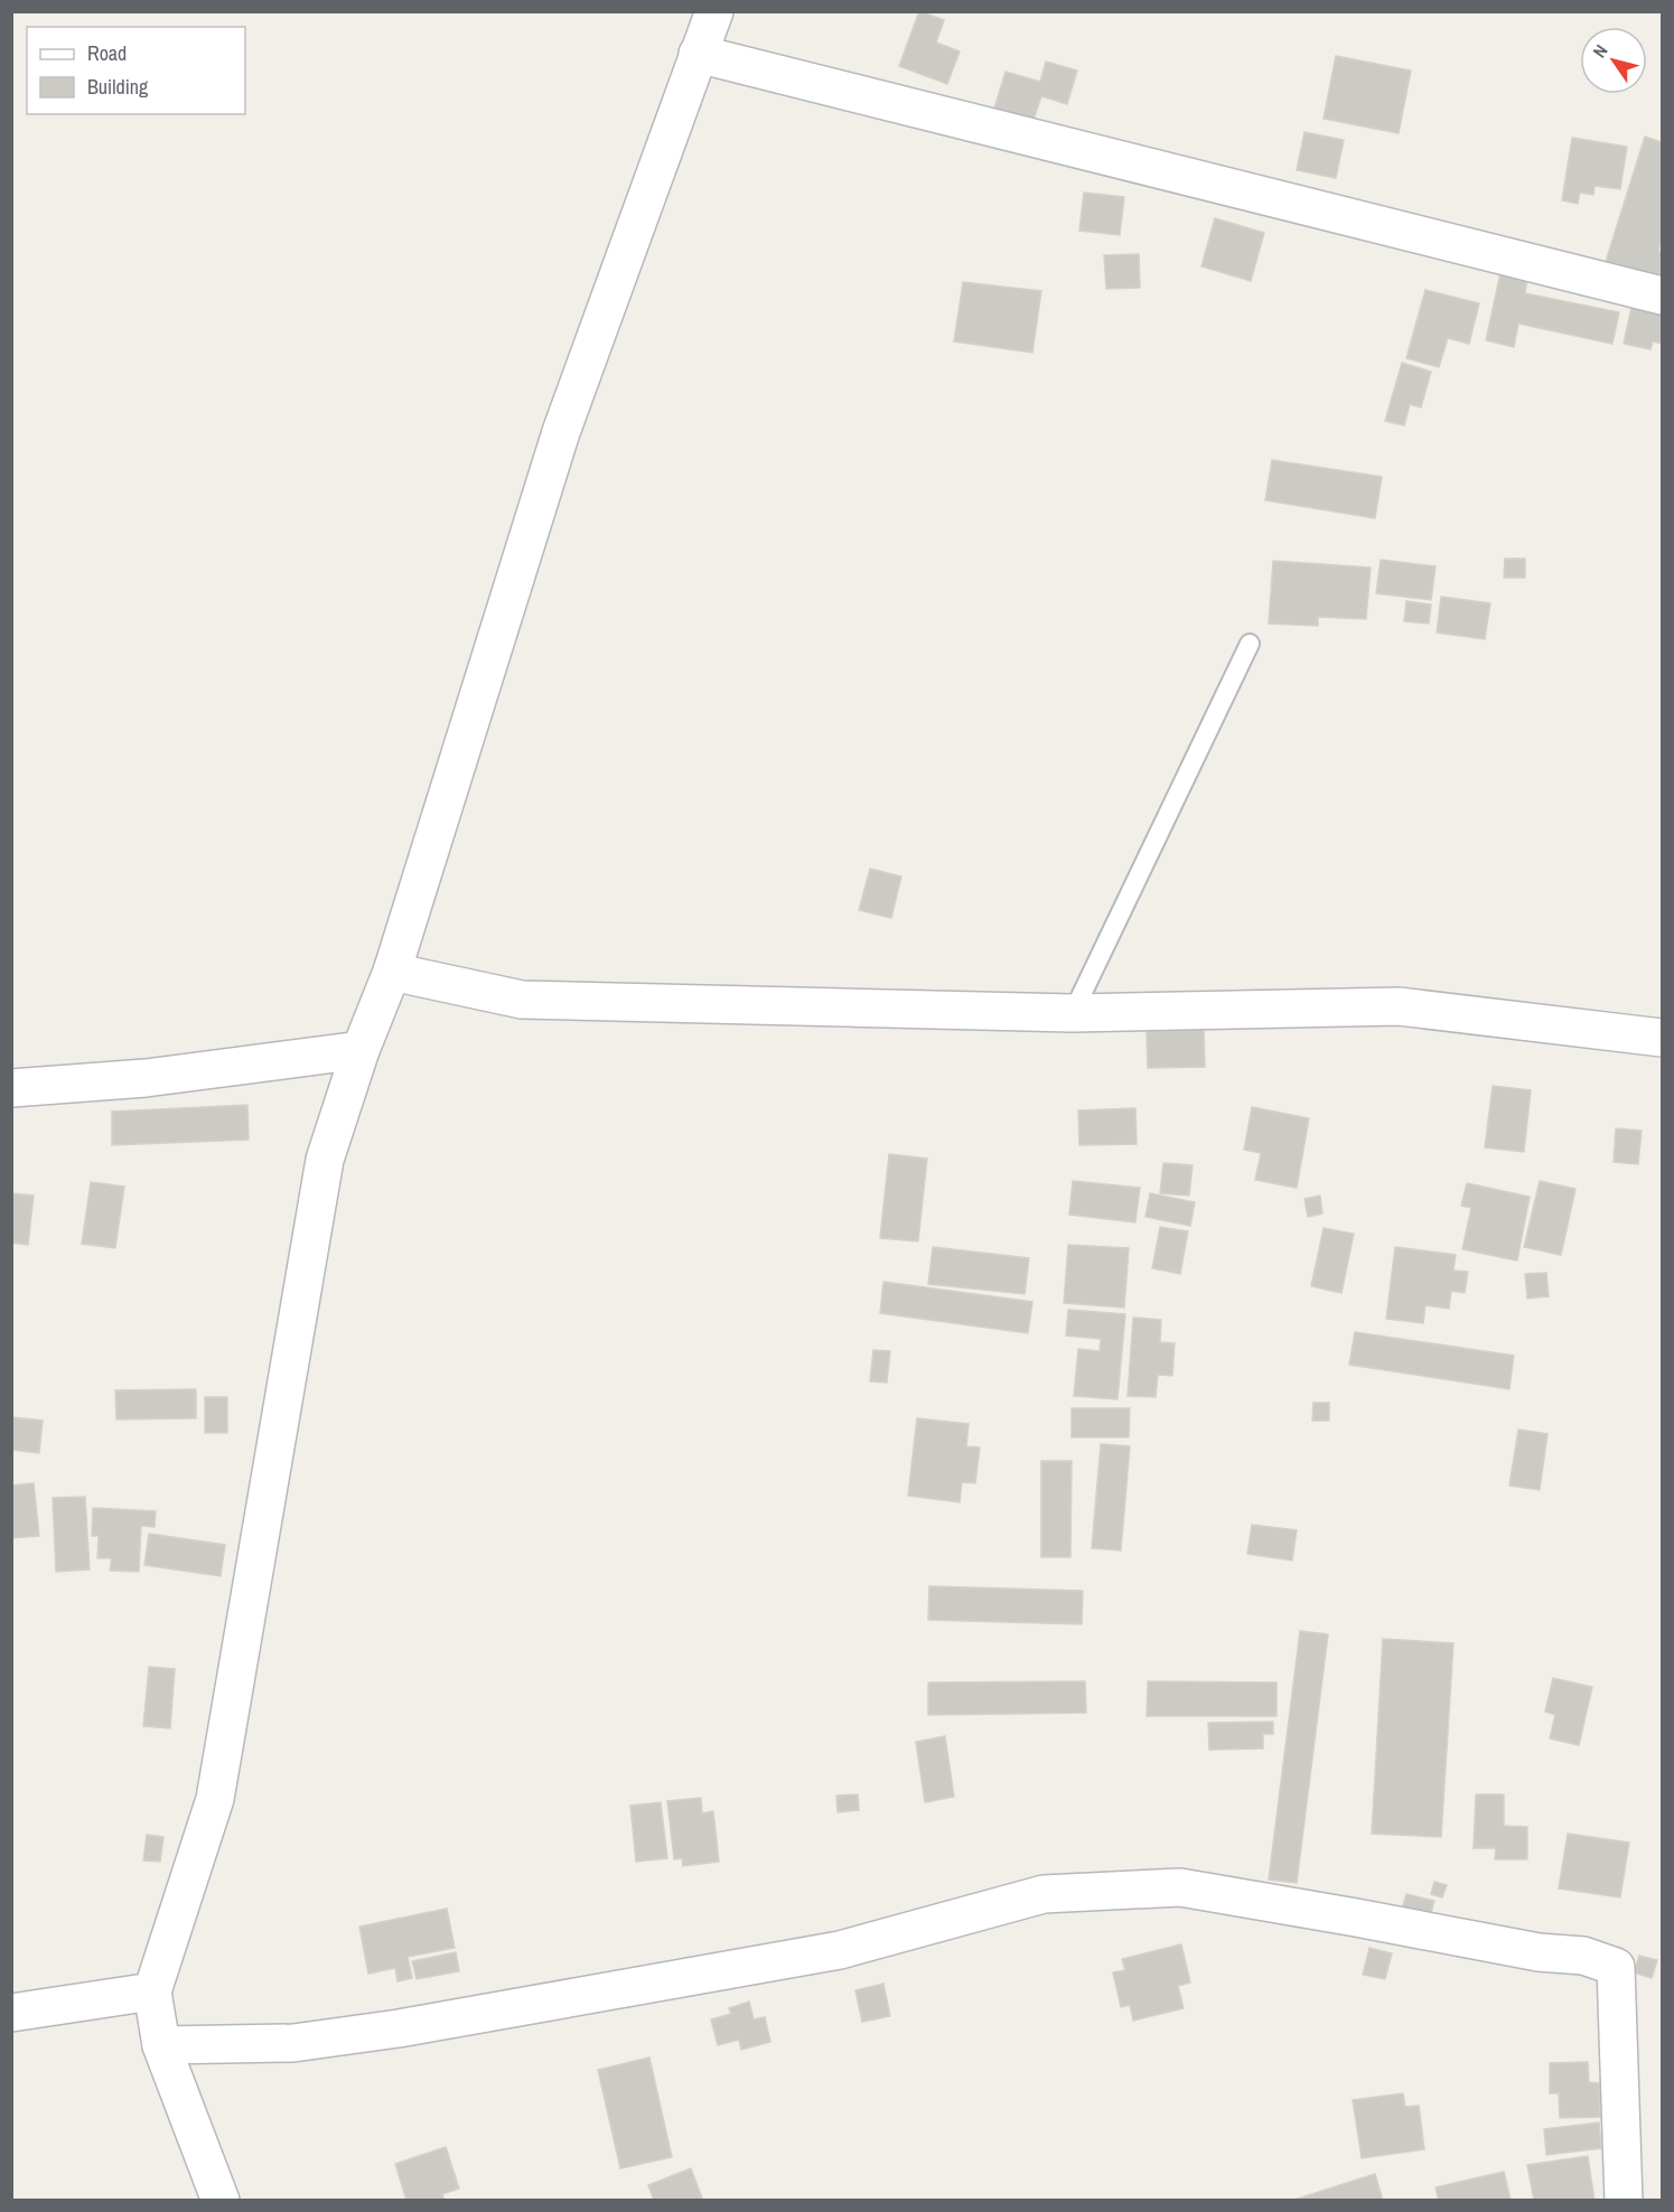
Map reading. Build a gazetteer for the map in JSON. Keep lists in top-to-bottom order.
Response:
{
  "legend": ["Road", "Building"],
  "north": "top left"
}
